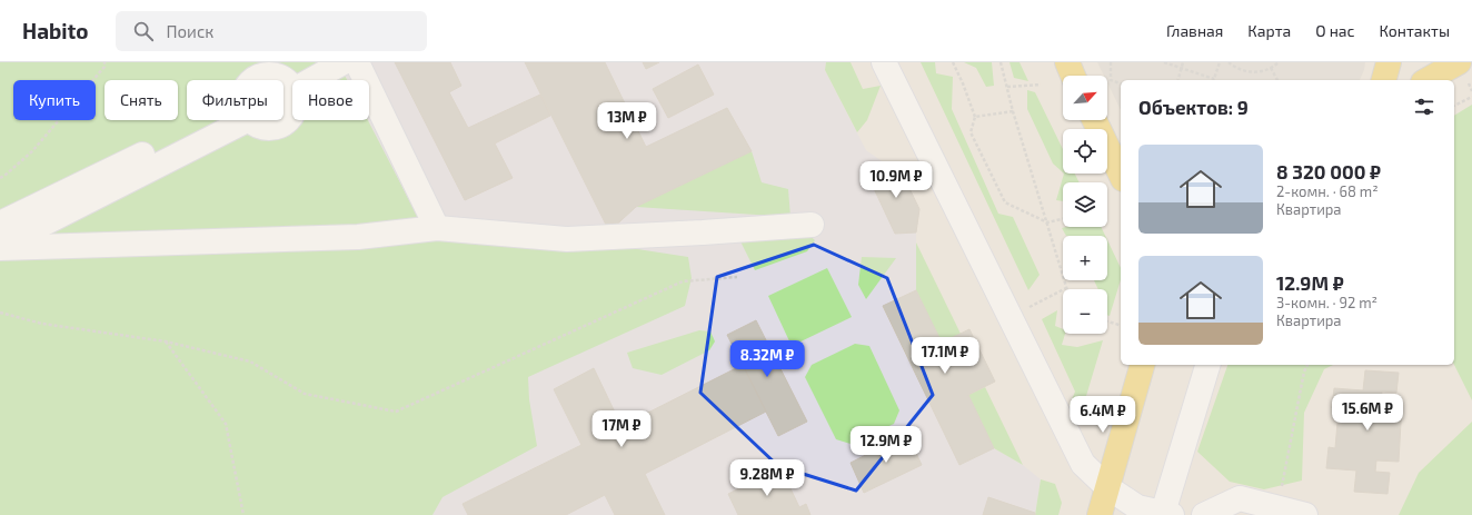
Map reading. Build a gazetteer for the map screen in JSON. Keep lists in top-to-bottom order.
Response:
{
  "north": "top right",
  "page": {
    "header": "Habito",
    "search": "Поиск",
    "nav": [
      "Главная",
      "Карта",
      "О нас",
      "Контакты"
    ],
    "map_buttons": ["+", "−"],
    "chip": [
      "Купить",
      "Снять",
      "Фильтры",
      "Новое"
    ],
    "heading": "Объектов: 9",
    "price": [
      "13M ₽",
      "10.9M ₽",
      "17.1M ₽",
      "8.32M ₽",
      "15.6M ₽",
      "6.4M ₽",
      "17M ₽",
      "12.9M ₽",
      "9.28M ₽"
    ],
    "list": [
      {
        "name": "8 320 000 ₽",
        "note": "2-комн. · 68 m² · Квартира"
      },
      {
        "name": "12.9M ₽",
        "note": "3-комн. · 92 m² · Квартира"
      }
    ]
  }
}
